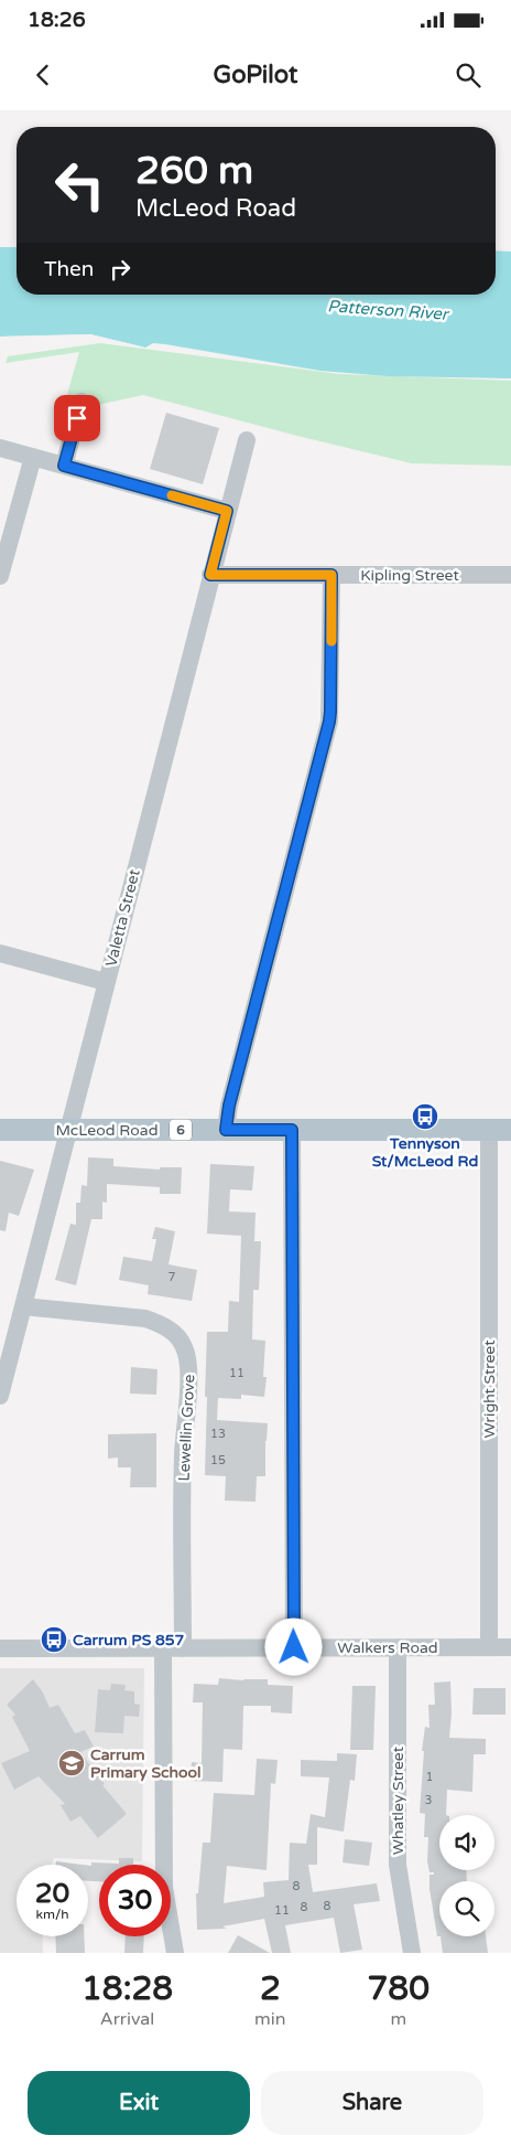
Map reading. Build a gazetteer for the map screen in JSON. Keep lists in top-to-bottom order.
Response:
{
  "streets": {
    "main road": ["McLeod Road", "6"],
    "street": [
      "Kipling Street",
      "Valetta Street",
      "Wright Street",
      "Lewellin Grove",
      "Walkers Road",
      "Whatley Street"
    ]
  },
  "crossings": [
    ["Kipling Street", "Valetta Street"],
    ["Valetta Street", "McLeod Road"],
    ["Valetta Street", "Lewellin Grove"],
    ["McLeod Road", "Wright Street"],
    ["Wright Street", "Walkers Road"],
    ["Lewellin Grove", "Walkers Road"],
    ["Walkers Road", "Whatley Street"]
  ],
  "water": ["Patterson River"],
  "places": {
    "bus stop": ["Tennyson St/McLeod Rd", "Carrum PS 857"],
    "school or university": ["Carrum Primary School"]
  },
  "house_numbers": [
    "7",
    "11",
    "13",
    "15",
    "1",
    "3",
    "8",
    "8",
    "8",
    "11"
  ],
  "page": {
    "status": "18:26",
    "header": "GoPilot",
    "turn": ["260 m", "McLeod Road"],
    "then": "Then",
    "speed": "20 km/h",
    "limit": "30",
    "eta": [
      "18:28",
      "Arrival",
      "2",
      "min",
      "780",
      "m"
    ],
    "buttons": ["Exit", "Share"]
  }
}
